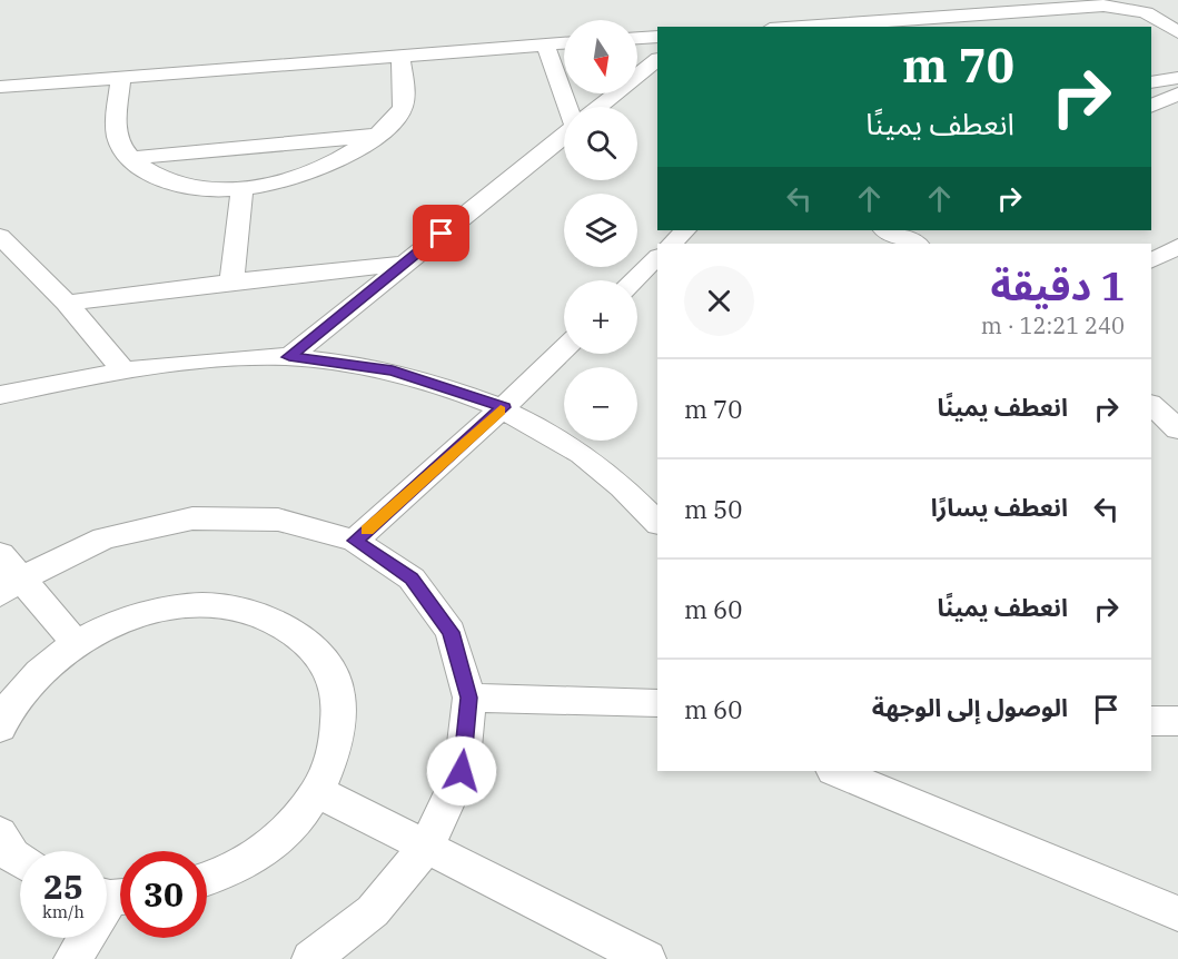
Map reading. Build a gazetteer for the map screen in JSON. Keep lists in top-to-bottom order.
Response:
{
  "north": "bottom",
  "page": {
    "map_buttons": ["+", "−"],
    "turn": ["70 m", "انعطف يمينًا"],
    "heading": ["1 دقيقة", "240 m · 12:21"],
    "list": [
      {
        "name": "انعطف يمينًا",
        "value": "70 m"
      },
      {
        "name": "انعطف يسارًا",
        "value": "50 m"
      },
      {
        "name": "انعطف يمينًا",
        "value": "60 m"
      },
      {
        "name": "الوصول إلى الوجهة",
        "value": "60 m"
      }
    ],
    "speed": "25 km/h",
    "limit": "30"
  }
}
